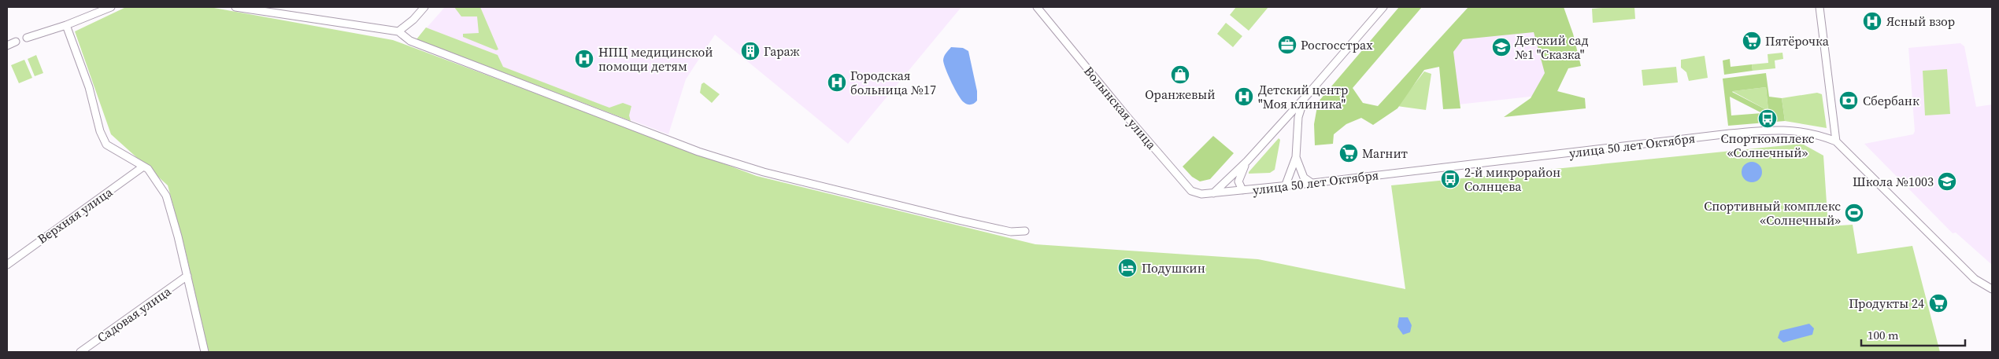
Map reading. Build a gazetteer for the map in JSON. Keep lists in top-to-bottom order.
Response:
{
  "streets": {
    "street": [
      "Волынская улица",
      "улица 50 лет Октября",
      "Верхняя улица",
      "Садовая улица"
    ]
  },
  "crossings": [
    ["Волынская улица", "улица 50 лет Октября"]
  ],
  "places": {
    "hospital": [
      "Ясный взор",
      "НПЦ медицинской помощи детям",
      "Городская больница №17",
      "Детский центр \"Моя клиника\""
    ],
    "supermarket": ["Пятёрочка", "Магнит", "Продукты 24"],
    "office": ["Росгосстрах"],
    "school or university": ["Детский сад №1 \"Сказка\"", "Школа №1003"],
    "building": ["Гараж"],
    "shop": ["Оранжевый"],
    "bank": ["Сбербанк"],
    "bus stop": ["Спорткомплекс «Солнечный»", "2-й микрорайон Солнцева"],
    "sports": ["Спортивный комплекс «Солнечный»"],
    "hotel": ["Подушкин"]
  },
  "scale_bar": "100 m"
}
